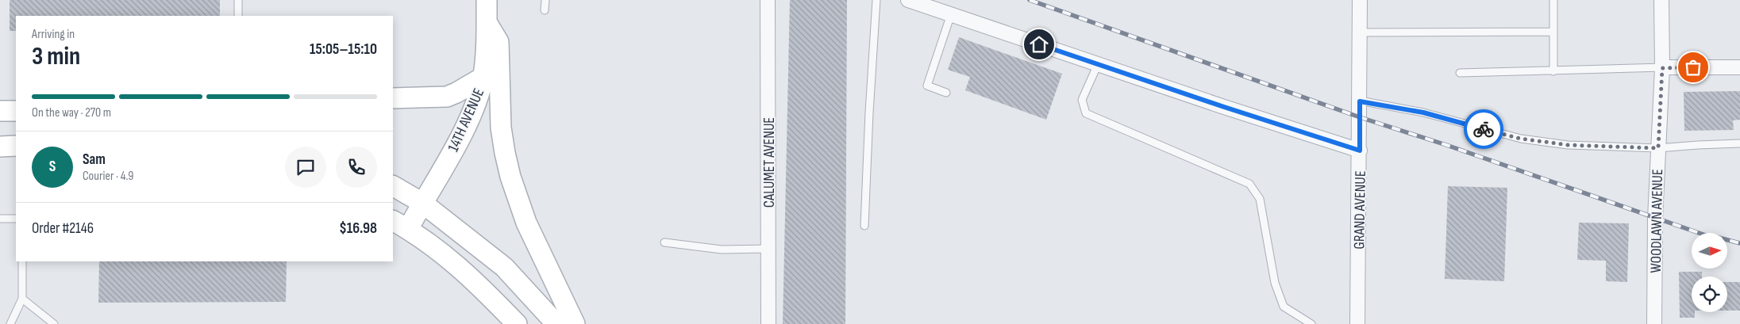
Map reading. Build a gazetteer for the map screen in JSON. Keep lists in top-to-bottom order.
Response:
{
  "streets": {
    "main road": ["14TH AVENUE"],
    "street": ["CALUMET AVENUE", "GRAND AVENUE", "WOODLAWN AVENUE"]
  },
  "north": "right",
  "page": {
    "heading": ["3 min", "Arriving in", "15:05–15:10"],
    "panel": [
      "Sam",
      "Courier · 4.9",
      "Order #2146",
      "$16.98"
    ],
    "bar": "On the way · 270 m",
    "round": "S"
  }
}
